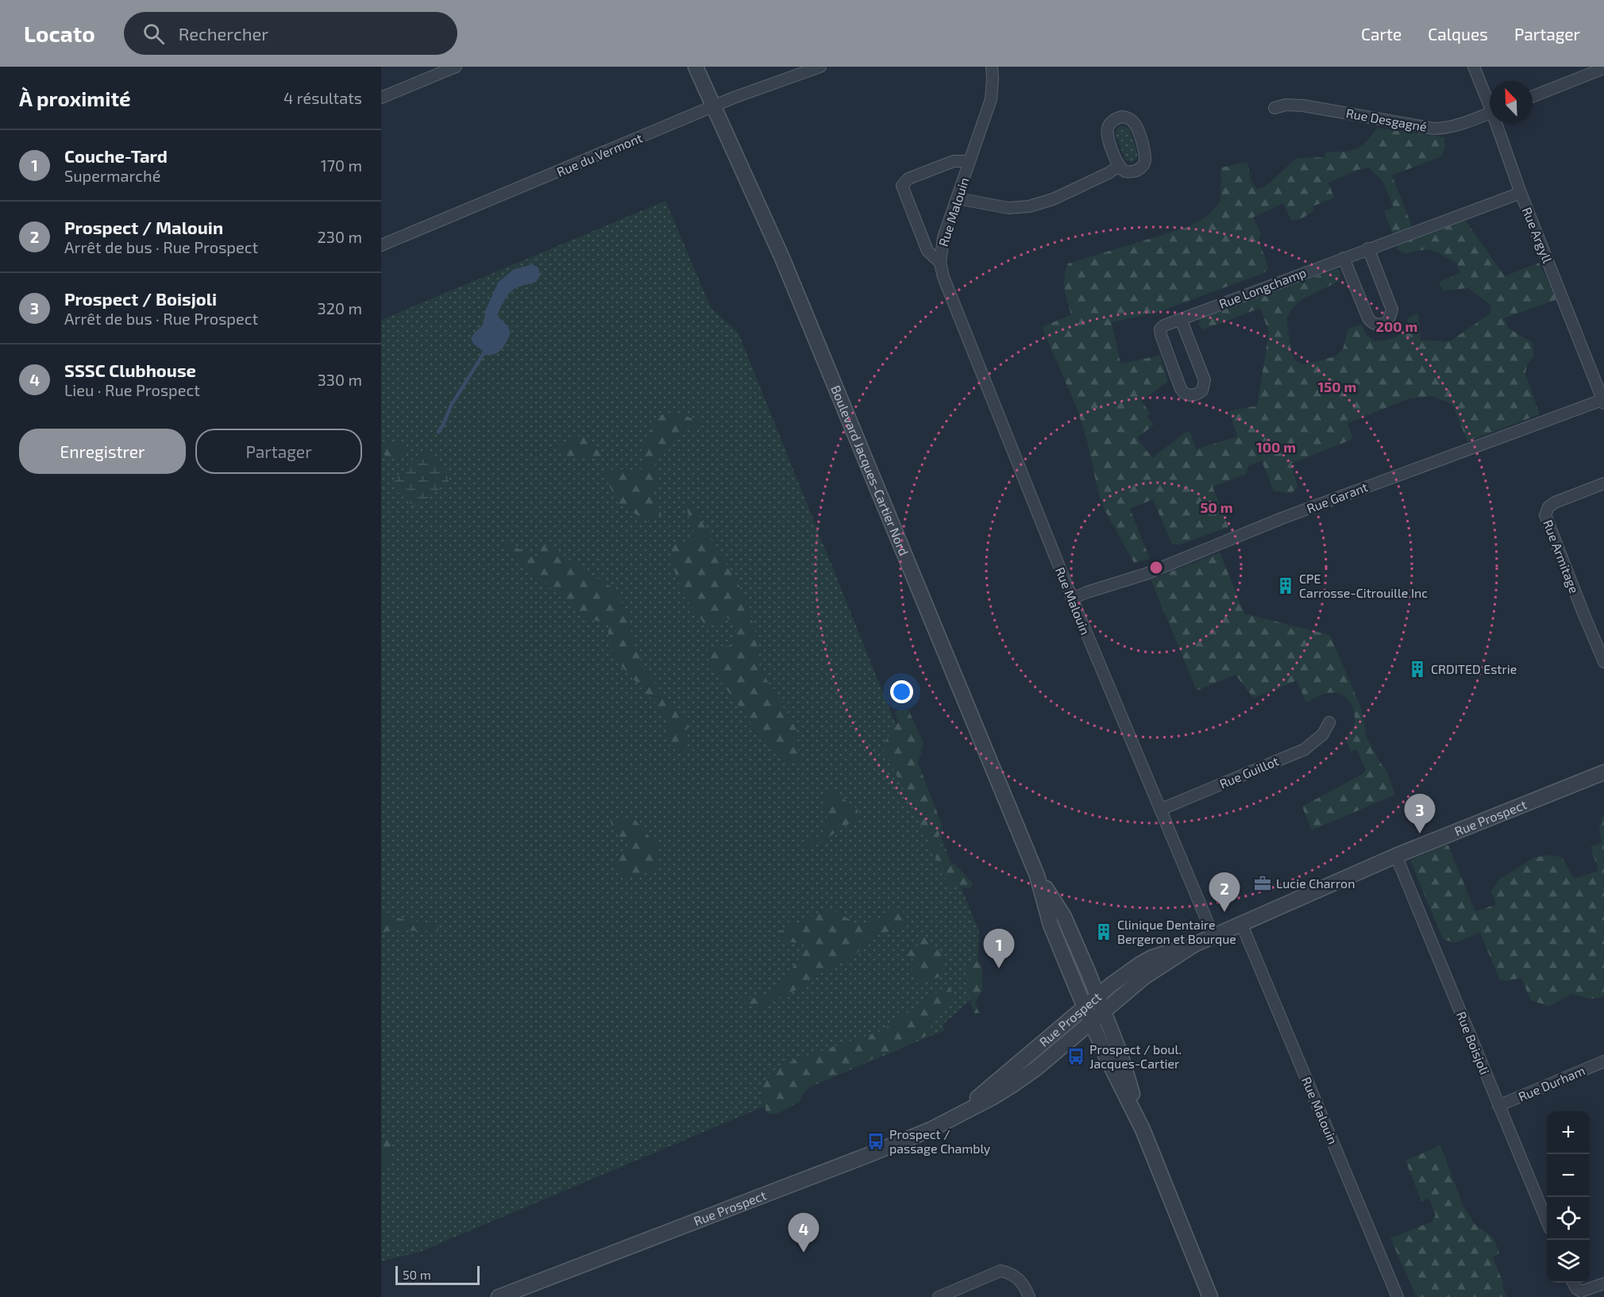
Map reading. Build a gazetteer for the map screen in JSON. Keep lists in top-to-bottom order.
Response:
{
  "streets": {
    "street": [
      "Rue Desgagné",
      "Rue du Vermont",
      "Rue Malouin",
      "Rue Argyll",
      "Rue Longchamp",
      "Boulevard Jacques-Cartier Nord",
      "Rue Garant",
      "Rue Armitage",
      "Rue Guillot",
      "Rue Prospect",
      "Rue Boisjoli",
      "Rue Durham"
    ]
  },
  "crossings": [
    ["Rue du Vermont", "Boulevard Jacques-Cartier Nord"],
    ["Rue Malouin", "Rue Garant"],
    ["Rue Malouin", "Rue Guillot"],
    ["Rue Malouin", "Rue Prospect"],
    ["Rue Argyll", "Rue Longchamp"],
    ["Rue Argyll", "Rue Garant"],
    ["Boulevard Jacques-Cartier Nord", "Rue Prospect"],
    ["Rue Prospect", "Rue Boisjoli"],
    ["Rue Boisjoli", "Rue Durham"]
  ],
  "places": {
    "building": ["CPE Carrosse-Citrouille Inc", "CRDITED Estrie", "Clinique Dentaire Bergeron et Bourque"],
    "office": ["Lucie Charron"],
    "bus stop": ["Prospect / boul. Jacques-Cartier", "Prospect / passage Chambly"]
  },
  "scale_bar": "50 m",
  "north": "top left",
  "page": {
    "header": "Locato",
    "search": "Rechercher",
    "nav": ["Carte", "Calques", "Partager"],
    "heading": ["À proximité", "4 résultats"],
    "list": [
      {
        "mark": "1",
        "name": "Couche-Tard",
        "note": "Supermarché",
        "value": "170 m"
      },
      {
        "mark": "2",
        "name": "Prospect / Malouin",
        "note": "Arrêt de bus · Rue Prospect",
        "value": "230 m"
      },
      {
        "mark": "3",
        "name": "Prospect / Boisjoli",
        "note": "Arrêt de bus · Rue Prospect",
        "value": "320 m"
      },
      {
        "mark": "4",
        "name": "SSSC Clubhouse",
        "note": "Lieu · Rue Prospect",
        "value": "330 m"
      }
    ],
    "buttons": ["Enregistrer", "Partager"],
    "pins": [
      "3",
      "2",
      "1",
      "4"
    ],
    "map_buttons": ["+", "−"],
    "scale": "50 m"
  },
  "rings": [
    "200 m",
    "150 m",
    "100 m",
    "50 m"
  ]
}
